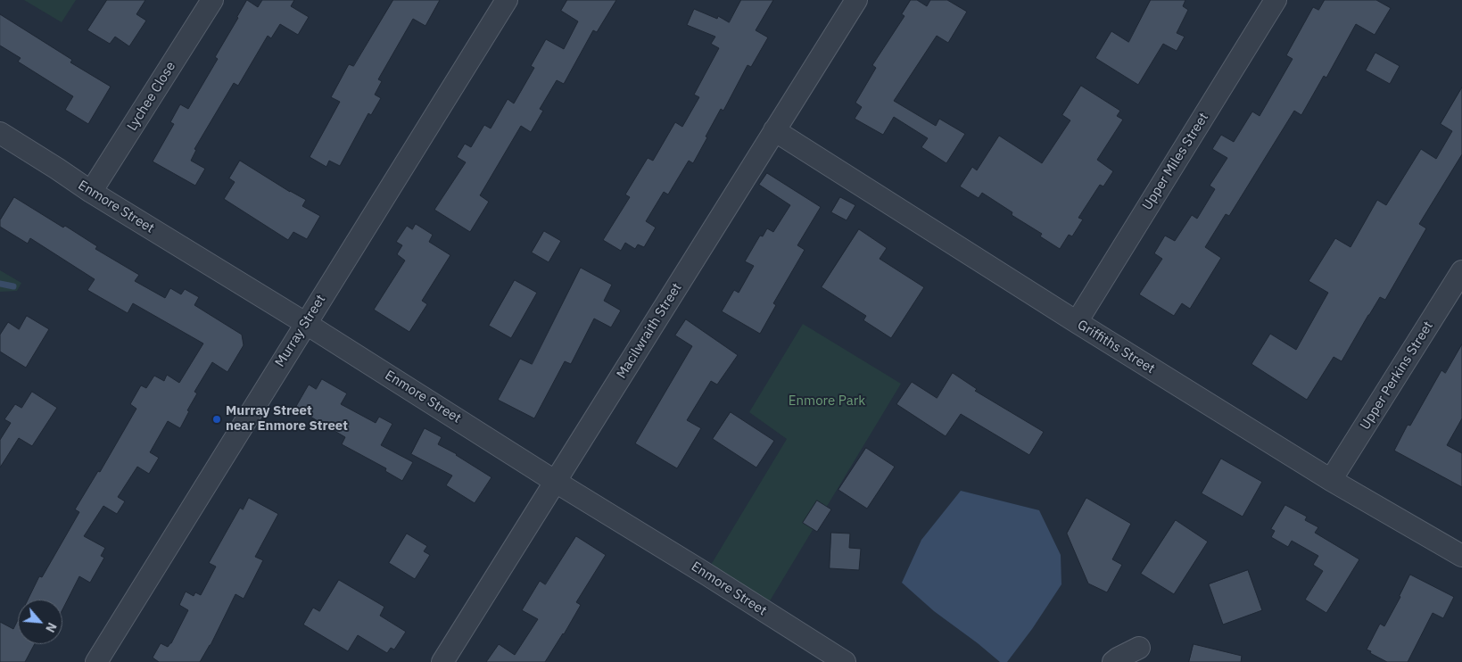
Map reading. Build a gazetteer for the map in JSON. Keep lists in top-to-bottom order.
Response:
{
  "streets": {
    "street": [
      "Lychee Close",
      "Upper Miles Street",
      "Enmore Street",
      "Murray Street",
      "Macilwraith Street",
      "Griffiths Street",
      "Upper Perkins Street"
    ]
  },
  "crossings": [
    ["Lychee Close", "Enmore Street"],
    ["Upper Miles Street", "Griffiths Street"],
    ["Enmore Street", "Murray Street"],
    ["Enmore Street", "Macilwraith Street"],
    ["Macilwraith Street", "Griffiths Street"],
    ["Griffiths Street", "Upper Perkins Street"]
  ],
  "parks": ["Enmore Park"],
  "places": ["Murray Street near Enmore Street"],
  "north": "bottom right"
}
